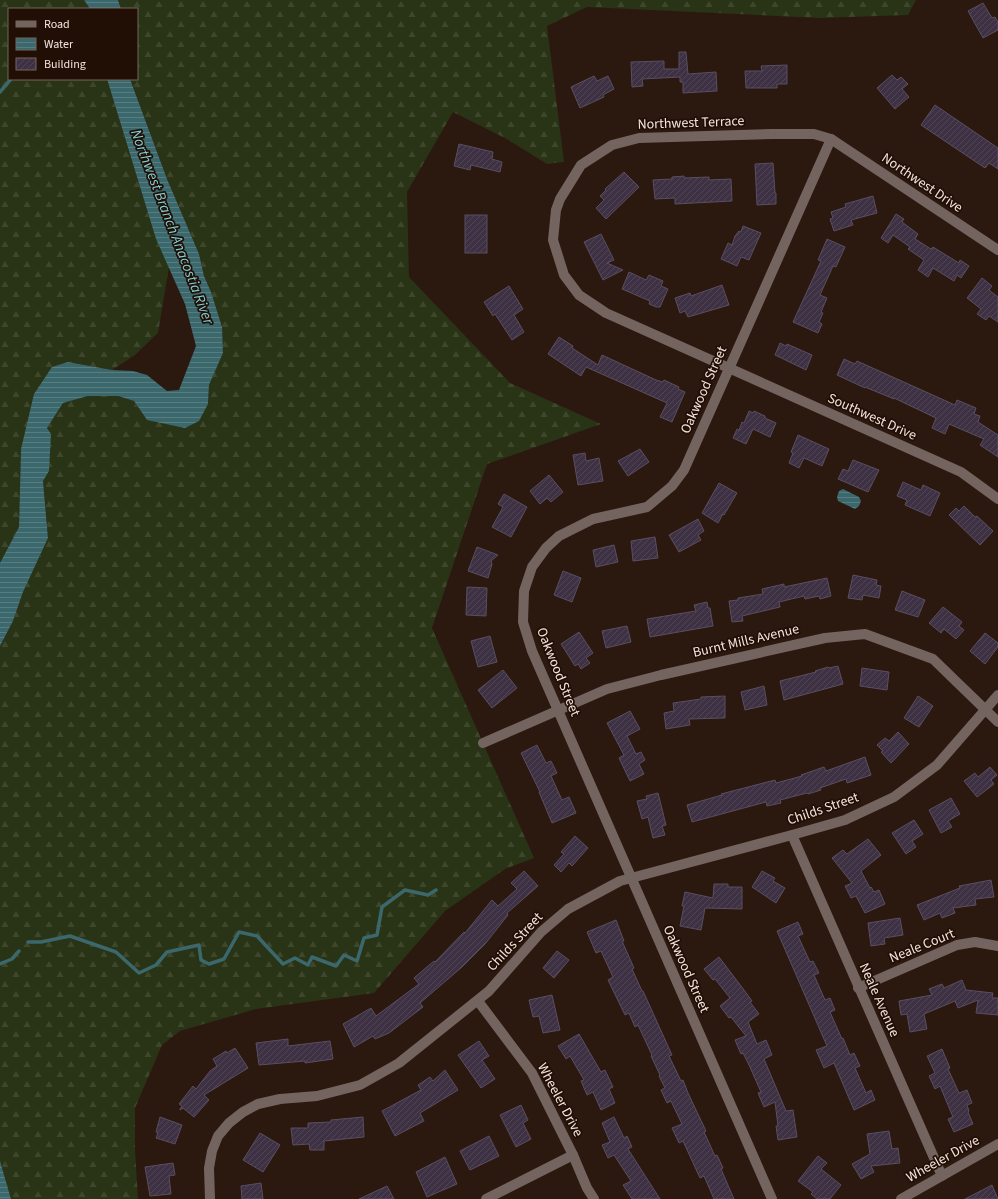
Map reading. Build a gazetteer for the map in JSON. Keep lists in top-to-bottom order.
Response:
{
  "streets": {
    "street": [
      "Northwest Terrace",
      "Northwest Drive",
      "Oakwood Street",
      "Southwest Drive",
      "Burnt Mills Avenue",
      "Childs Street",
      "Neale Court",
      "Neale Avenue",
      "Wheeler Drive"
    ]
  },
  "crossings": [
    ["Northwest Terrace", "Northwest Drive"],
    ["Northwest Terrace", "Oakwood Street"],
    ["Northwest Terrace", "Southwest Drive"],
    ["Northwest Drive", "Oakwood Street"],
    ["Oakwood Street", "Southwest Drive"],
    ["Oakwood Street", "Burnt Mills Avenue"],
    ["Oakwood Street", "Childs Street"],
    ["Burnt Mills Avenue", "Childs Street"],
    ["Childs Street", "Neale Avenue"],
    ["Childs Street", "Wheeler Drive"],
    ["Neale Court", "Neale Avenue"],
    ["Neale Avenue", "Wheeler Drive"]
  ],
  "water": ["Northwest Branch Anacostia River"],
  "legend": ["Road", "Water", "Building"]
}
